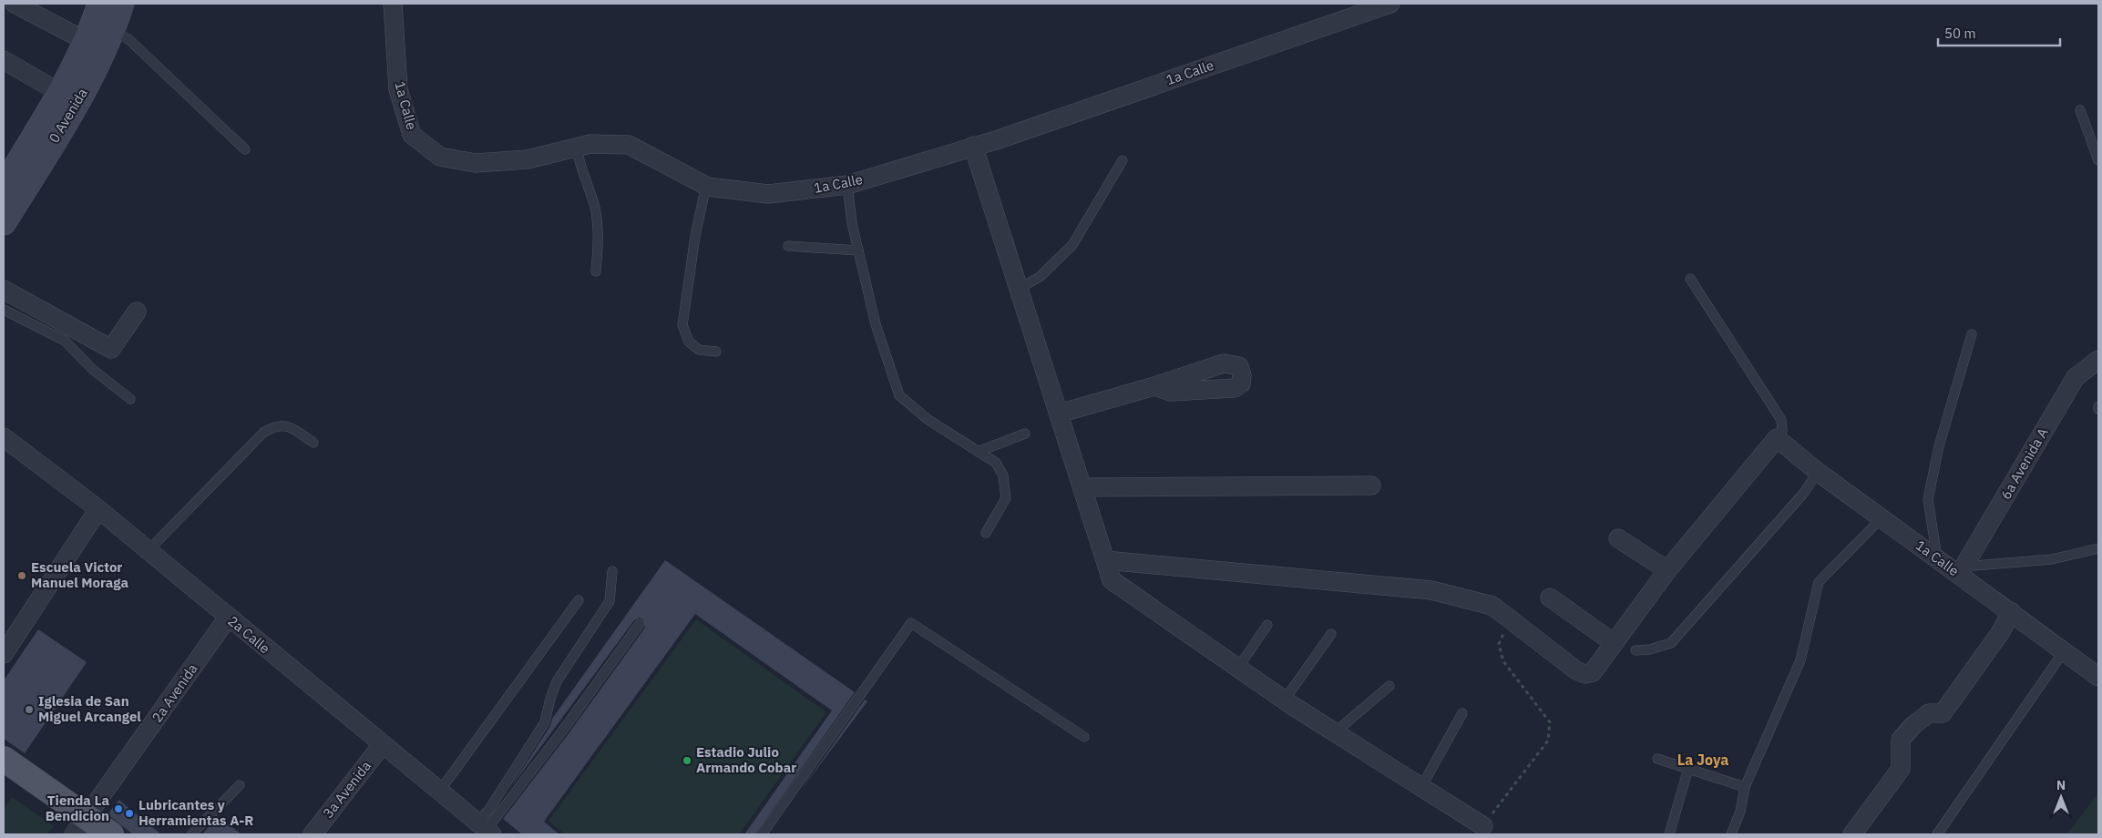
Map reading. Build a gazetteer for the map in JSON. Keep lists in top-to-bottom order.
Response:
{
  "streets": {
    "main road": ["0 Avenida"],
    "street": [
      "1a Calle",
      "6a Avenida A",
      "2a Calle",
      "2a Avenida",
      "3a Avenida"
    ]
  },
  "crossings": [
    ["1a Calle", "6a Avenida A"],
    ["2a Calle", "2a Avenida"],
    ["2a Calle", "3a Avenida"]
  ],
  "districts": ["La Joya"],
  "places": [
    "Escuela Victor Manuel Moraga",
    "Iglesia de San Miguel Arcangel",
    "Estadio Julio Armando Cobar",
    "Tienda La Bendicion",
    "Lubricantes y Herramientas A-R"
  ],
  "scale_bar": "50 m",
  "north": "top"
}
